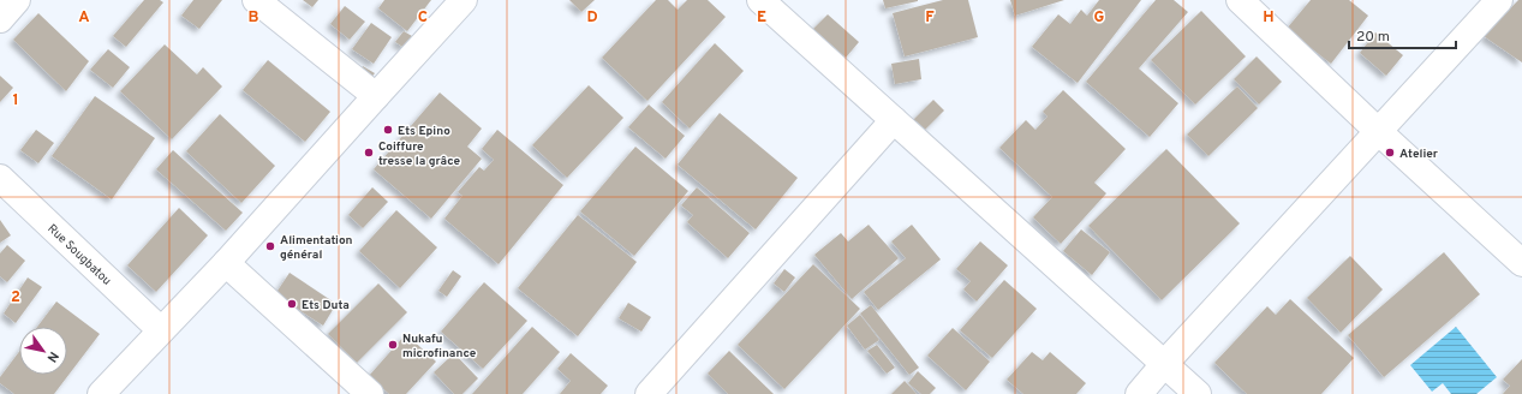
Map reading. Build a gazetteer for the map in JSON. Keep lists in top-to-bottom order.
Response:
{
  "streets": {
    "street": ["Rue Sougbatou"]
  },
  "places": [
    "Ets Epino",
    "Coiffure tresse la grâce",
    "Atelier",
    "Alimentation général",
    "Ets Duta",
    "Nukafu microfinance"
  ],
  "scale_bar": "20 m",
  "north": "bottom right",
  "grid": {
    "columns": [
      "A",
      "B",
      "C",
      "D",
      "E",
      "F",
      "G",
      "H"
    ],
    "rows": ["1", "2"]
  }
}
